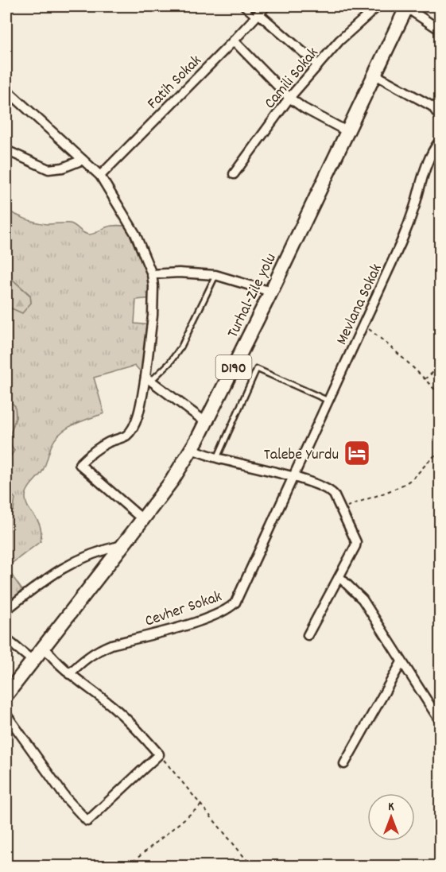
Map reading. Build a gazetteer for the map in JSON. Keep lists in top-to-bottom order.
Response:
{
  "streets": {
    "main road": ["Turhal-Zile yolu", "D190"],
    "street": [
      "Camili Sokak",
      "Fatih Sokak",
      "Mevlana Sokak",
      "Cevher Sokak"
    ]
  },
  "crossings": [
    ["Mevlana Sokak", "Cevher Sokak"]
  ],
  "places": {
    "hotel": ["Talebe Yurdu"]
  },
  "north": "top"
}
